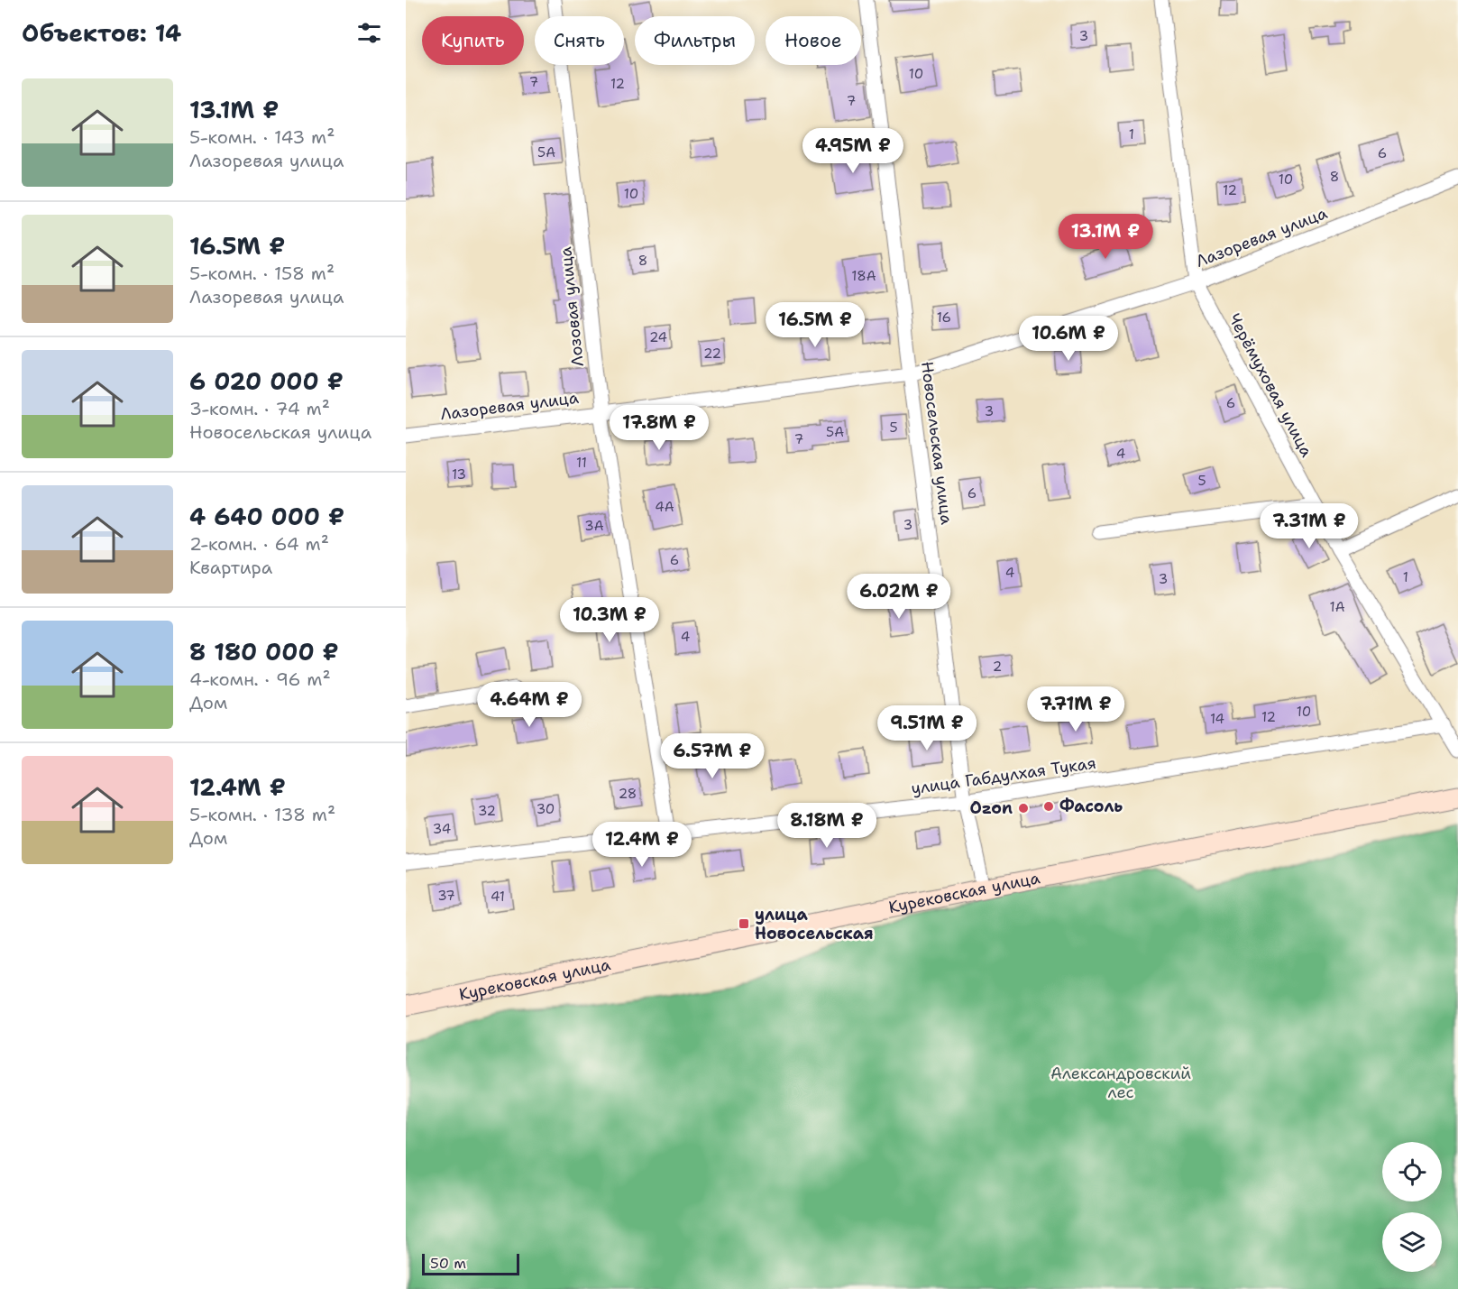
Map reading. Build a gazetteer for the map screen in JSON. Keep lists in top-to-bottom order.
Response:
{
  "streets": {
    "street": [
      "Лазоревая улица",
      "Лозовая улица",
      "Черёмуховая улица",
      "Новосельская улица",
      "улица Габдулхая Тукая",
      "Курековская улица"
    ]
  },
  "crossings": [
    ["Лазоревая улица", "Лозовая улица"],
    ["Лазоревая улица", "Черёмуховая улица"],
    ["Лазоревая улица", "Новосельская улица"],
    ["Лозовая улица", "улица Габдулхая Тукая"],
    ["Черёмуховая улица", "улица Габдулхая Тукая"],
    ["Новосельская улица", "улица Габдулхая Тукая"],
    ["Новосельская улица", "Курековская улица"]
  ],
  "parks": ["Александровский лес"],
  "places": {
    "other": ["Фасоль", "Ozon"],
    "transit": ["улица Новосельская"]
  },
  "house_numbers": [
    "3",
    "10",
    "7",
    "12",
    "7",
    "1",
    "5А",
    "6",
    "8",
    "10",
    "12",
    "10",
    "8",
    "18А",
    "16",
    "24",
    "22",
    "6",
    "3",
    "5",
    "5А",
    "7",
    "4",
    "11",
    "13",
    "5",
    "6",
    "4А",
    "3",
    "3А",
    "6",
    "4",
    "1",
    "3",
    "1А",
    "4",
    "2",
    "10",
    "12",
    "14",
    "28",
    "30",
    "32",
    "34",
    "37",
    "41"
  ],
  "scale_bar": "50 m",
  "page": {
    "heading": "Объектов: 14",
    "chip": [
      "Купить",
      "Снять",
      "Фильтры",
      "Новое"
    ],
    "list": [
      {
        "name": "13.1M ₽",
        "note": "5-комн. · 143 m² · Лазоревая улица"
      },
      {
        "name": "16.5M ₽",
        "note": "5-комн. · 158 m² · Лазоревая улица"
      },
      {
        "name": "6 020 000 ₽",
        "note": "3-комн. · 74 m² · Новосельская улица"
      },
      {
        "name": "4 640 000 ₽",
        "note": "2-комн. · 64 m² · Квартира"
      },
      {
        "name": "8 180 000 ₽",
        "note": "4-комн. · 96 m² · Дом"
      },
      {
        "name": "12.4M ₽",
        "note": "5-комн. · 138 m² · Дом"
      }
    ],
    "price": [
      "4.95M ₽",
      "13.1M ₽",
      "16.5M ₽",
      "10.6M ₽",
      "17.8M ₽",
      "7.31M ₽",
      "6.02M ₽",
      "10.3M ₽",
      "4.64M ₽",
      "7.71M ₽",
      "9.51M ₽",
      "6.57M ₽",
      "8.18M ₽",
      "12.4M ₽"
    ],
    "scale": "50 m"
  }
}
